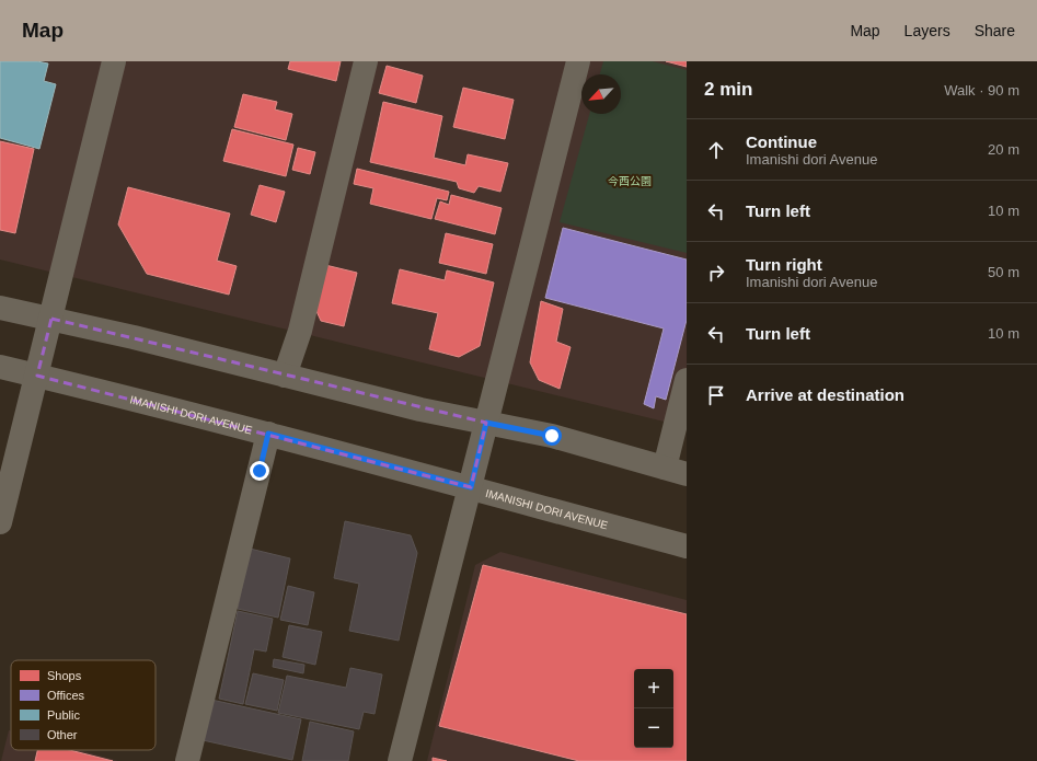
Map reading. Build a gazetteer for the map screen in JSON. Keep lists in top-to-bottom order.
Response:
{
  "streets": {
    "street": ["IMANISHI DORI AVENUE"]
  },
  "parks": ["今西公園"],
  "legend": [
    "Shops",
    "Offices",
    "Public",
    "Other"
  ],
  "north": "bottom left",
  "page": {
    "header": "Map",
    "nav": ["Map", "Layers", "Share"],
    "heading": ["2 min", "Walk · 90 m"],
    "list": [
      ["Continue", "Imanishi dori Avenue", "20 m"],
      ["Turn left", "10 m"],
      ["Turn right", "Imanishi dori Avenue", "50 m"],
      ["Turn left", "10 m"],
      "Arrive at destination"
    ],
    "map_buttons": ["+", "−"]
  }
}
